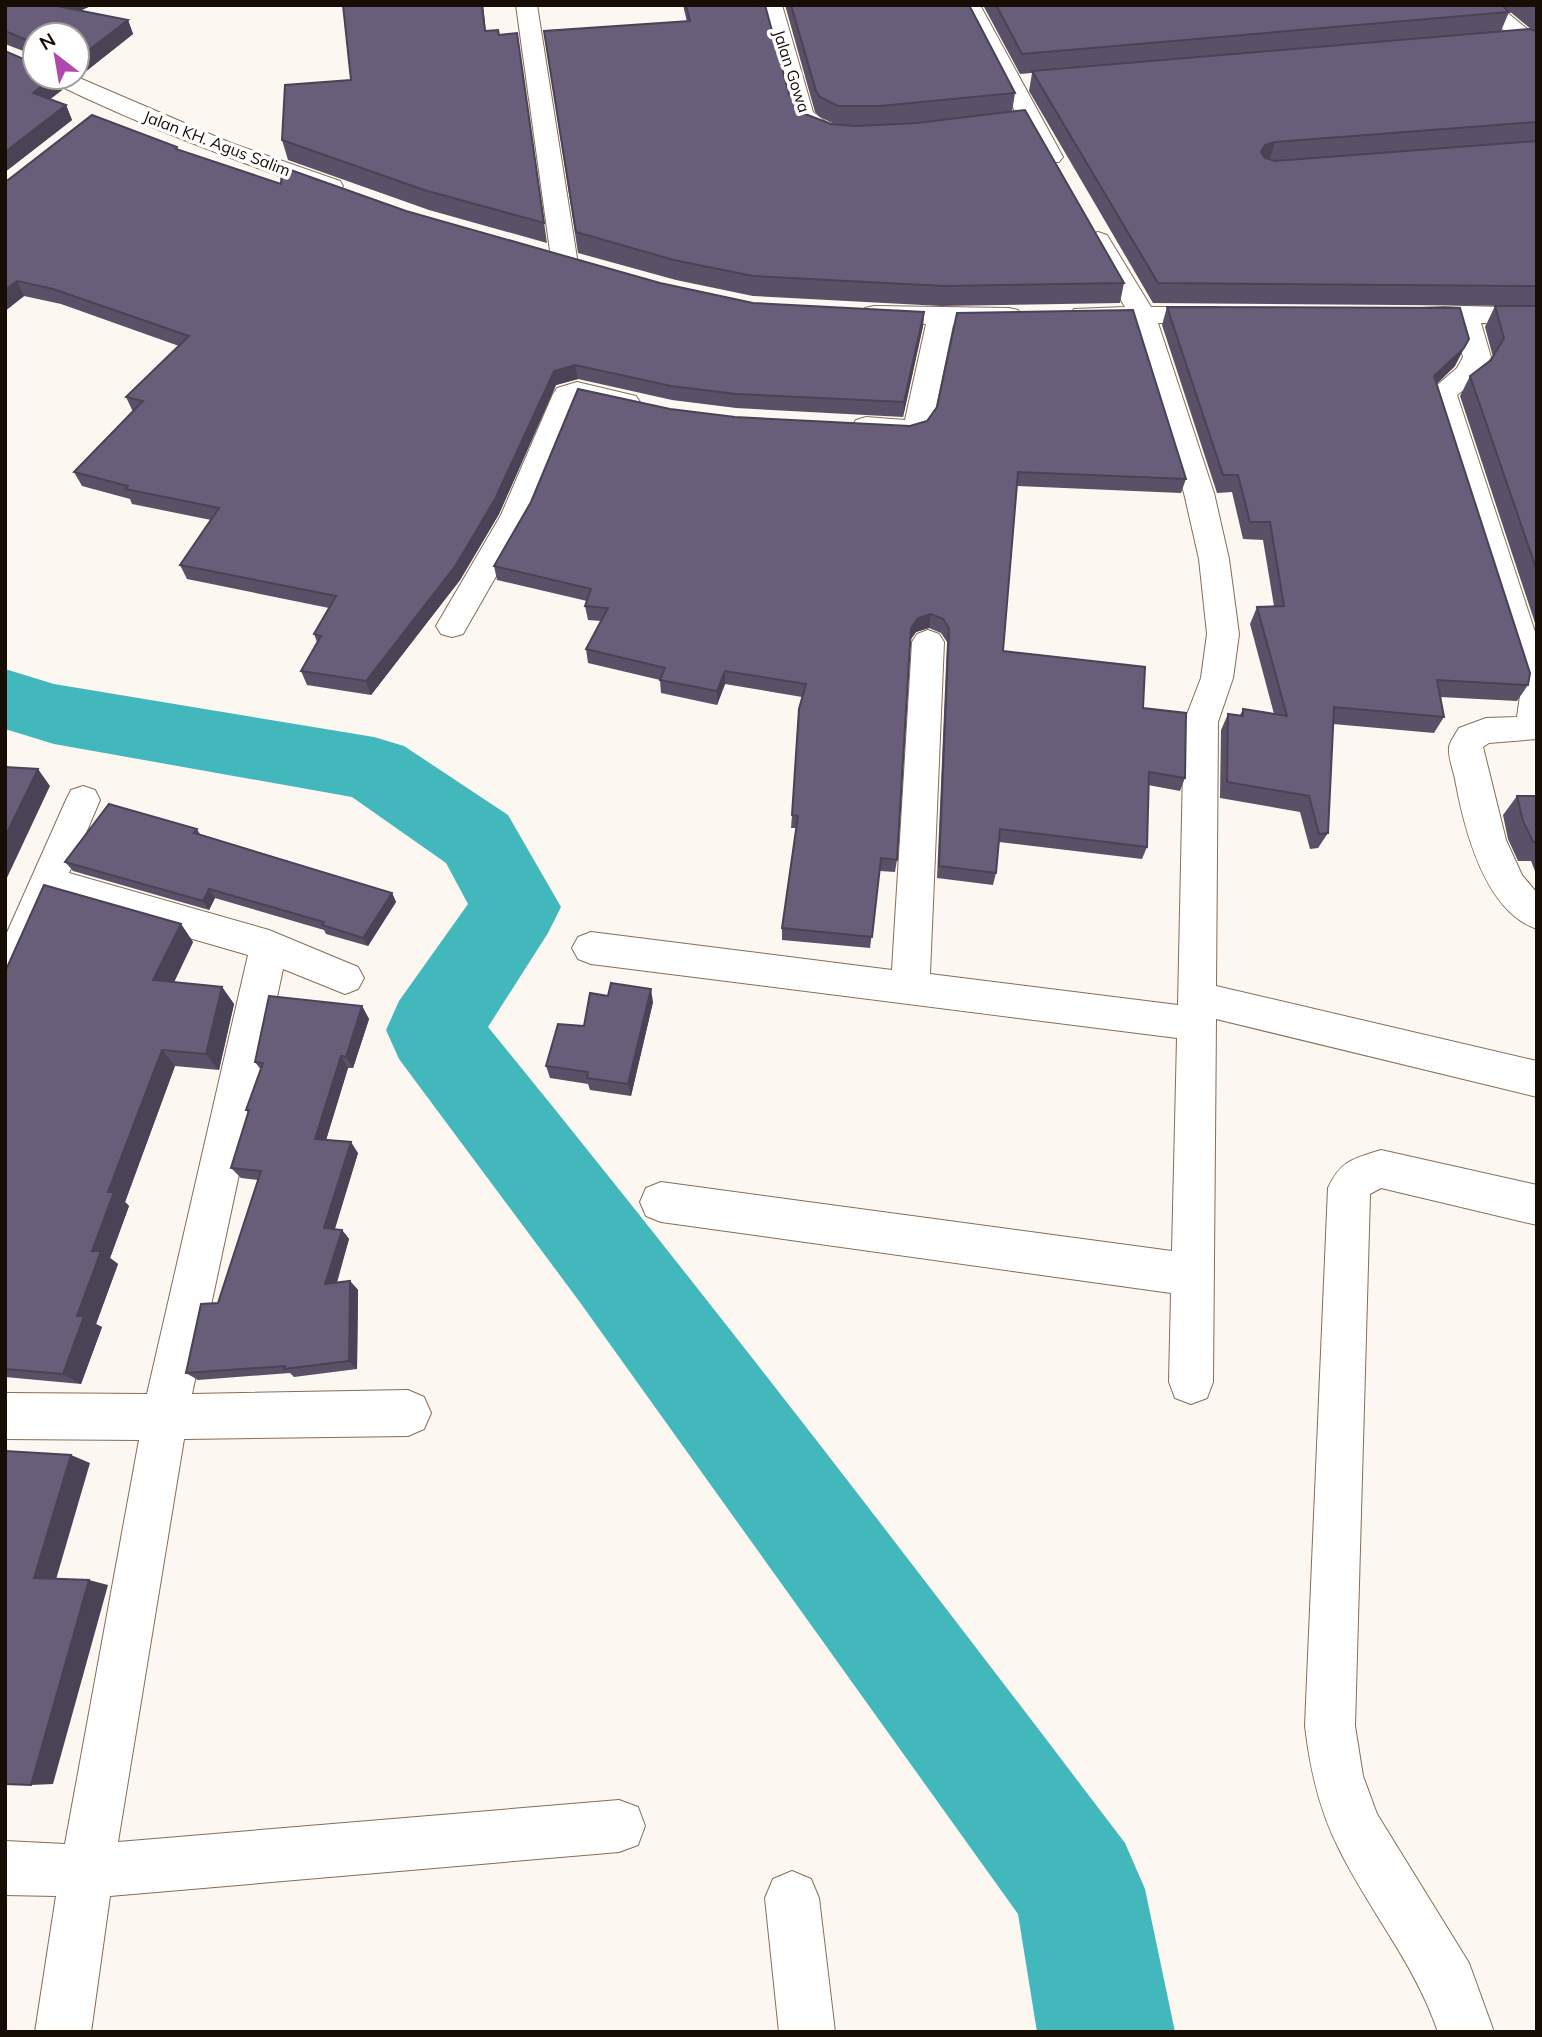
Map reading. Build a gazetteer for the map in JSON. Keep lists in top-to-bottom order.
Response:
{
  "streets": {
    "street": ["Jalan Gowa", "Jalan KH. Agus Salim"]
  },
  "north": "top left"
}
